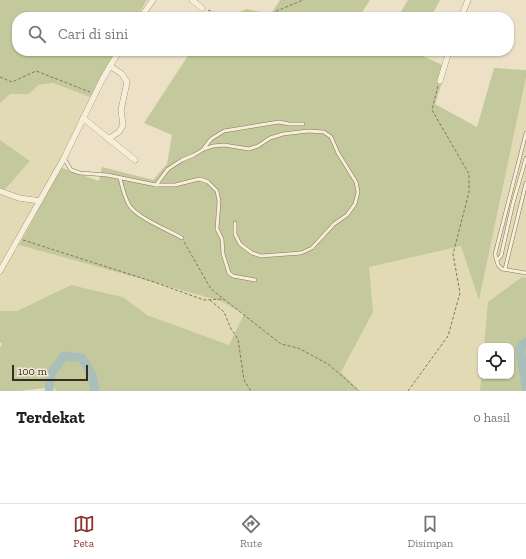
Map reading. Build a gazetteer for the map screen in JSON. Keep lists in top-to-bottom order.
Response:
{
  "scale_bar": "100 m",
  "page": {
    "search": "Cari di sini",
    "scale": "100 m",
    "heading": ["Terdekat", "0 hasil"],
    "nav": ["Peta", "Rute", "Disimpan"]
  }
}
